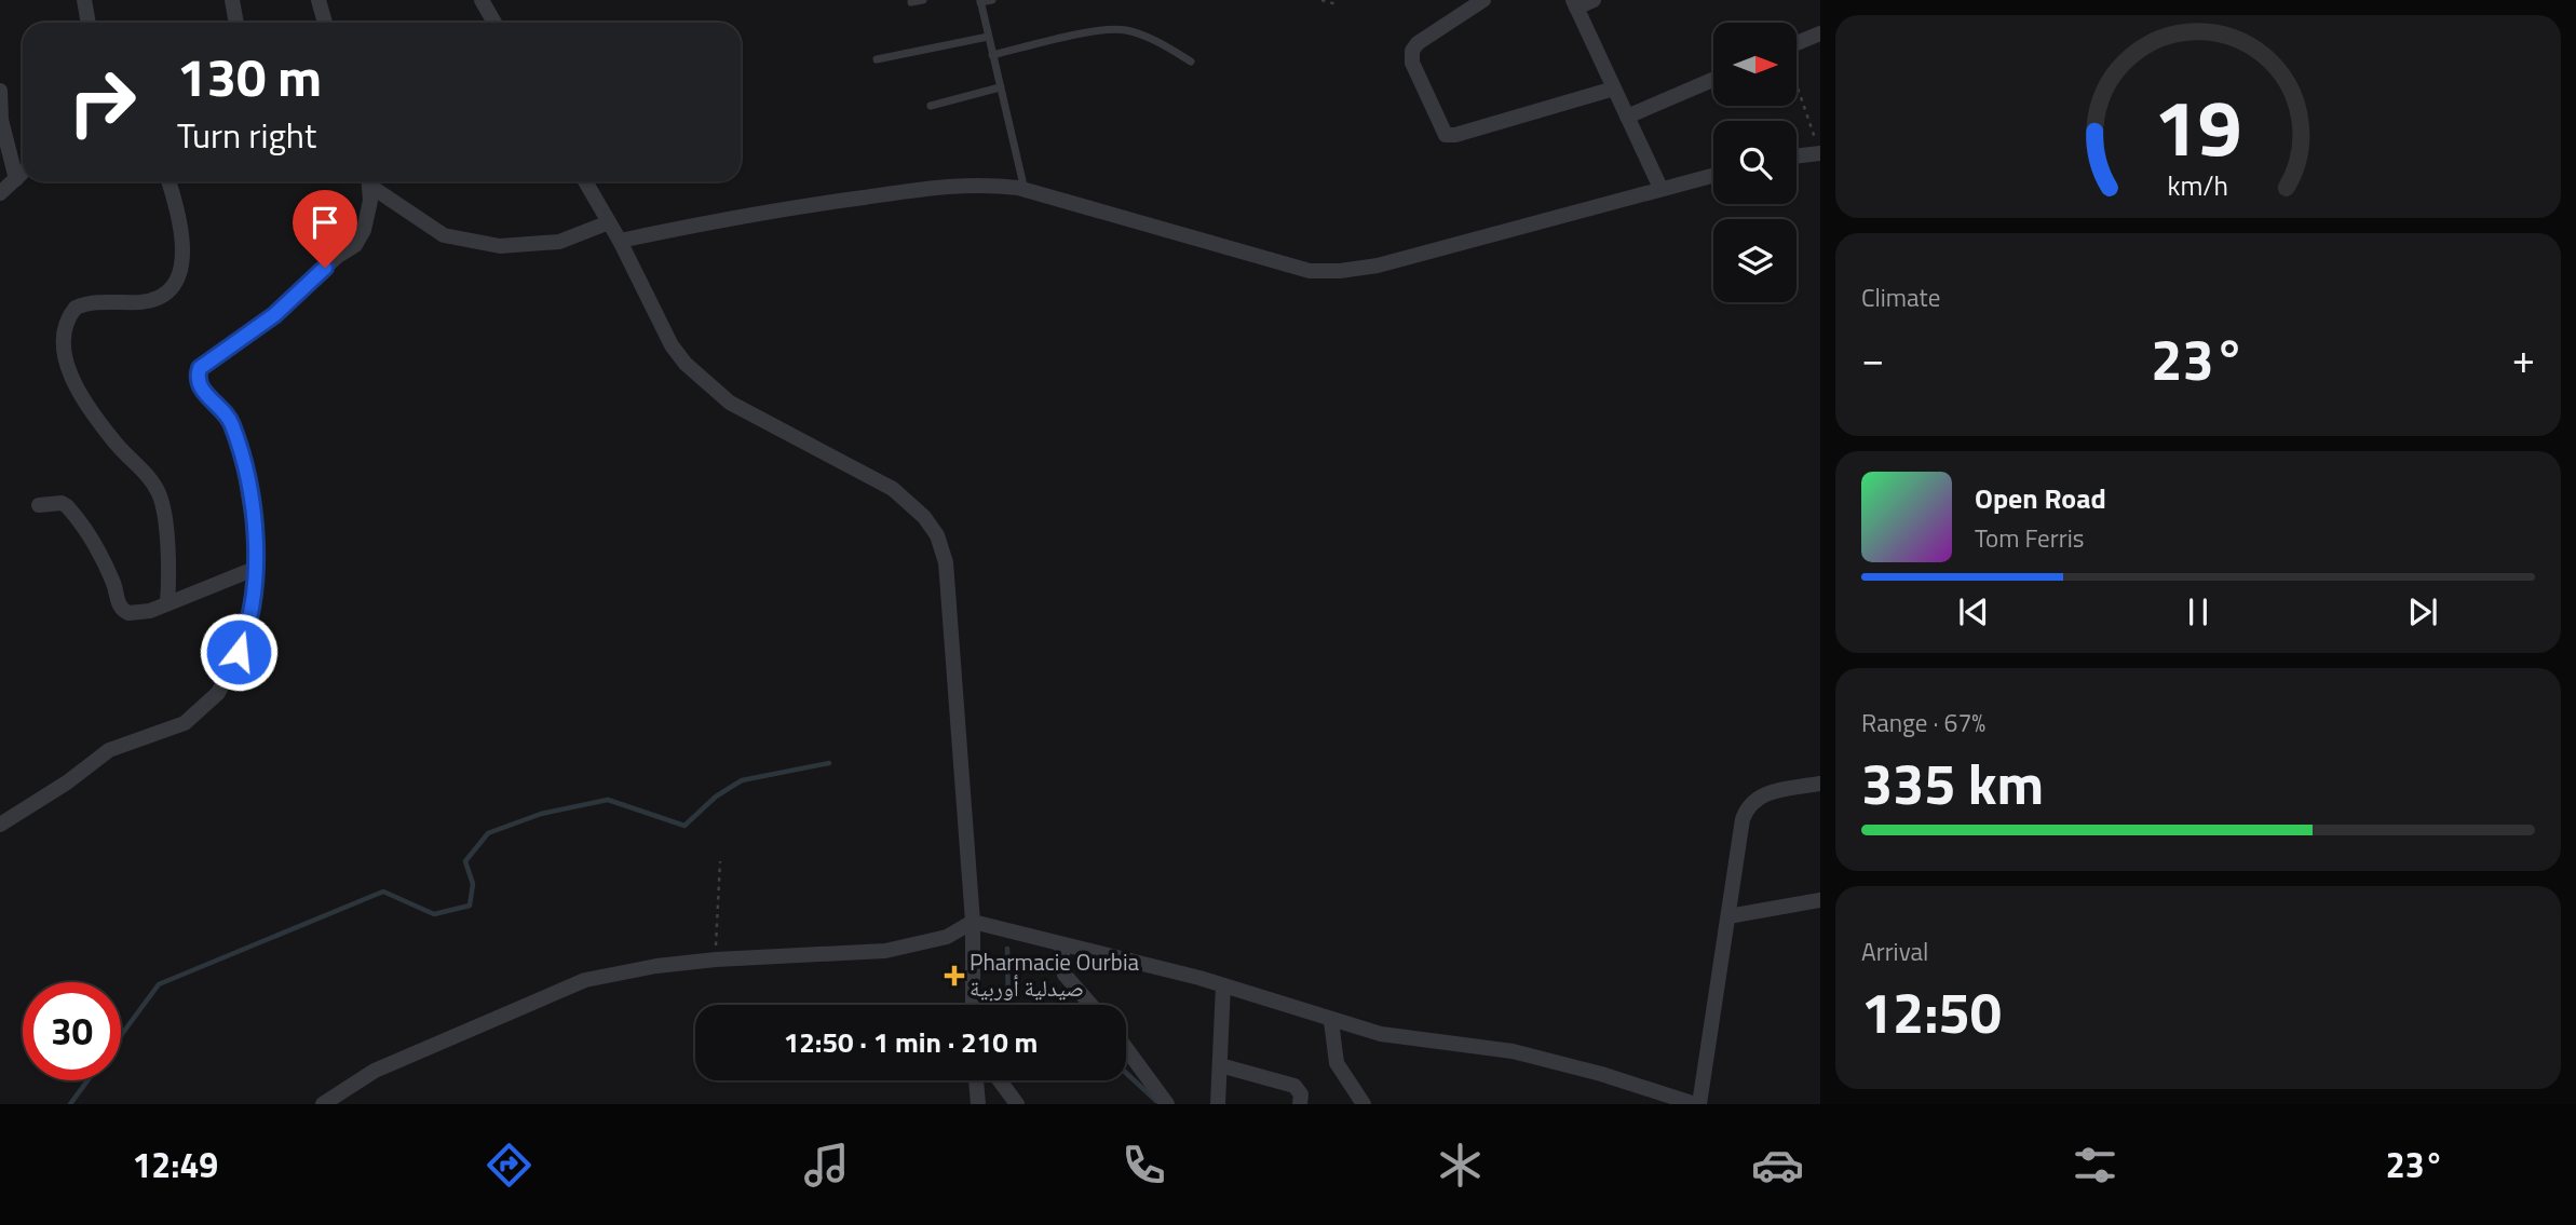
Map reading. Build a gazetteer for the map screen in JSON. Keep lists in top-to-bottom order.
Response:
{
  "places": {
    "health": ["Pharmacie Ourbia صيدلية أوربية"]
  },
  "north": "right",
  "page": {
    "turn": ["130 m", "Turn right"],
    "tile": [
      "Climate",
      ["Range · 67%", "335 km"],
      ["Arrival", "12:50"]
    ],
    "heat": ["−", "23°", "+"],
    "song": ["Open Road", "Tom Ferris"],
    "limit": "30",
    "trip": "12:50 · 1 min · 210 m",
    "tabs": ["12:49", "23°"],
    "gauge": ["19", "km/h"]
  }
}
